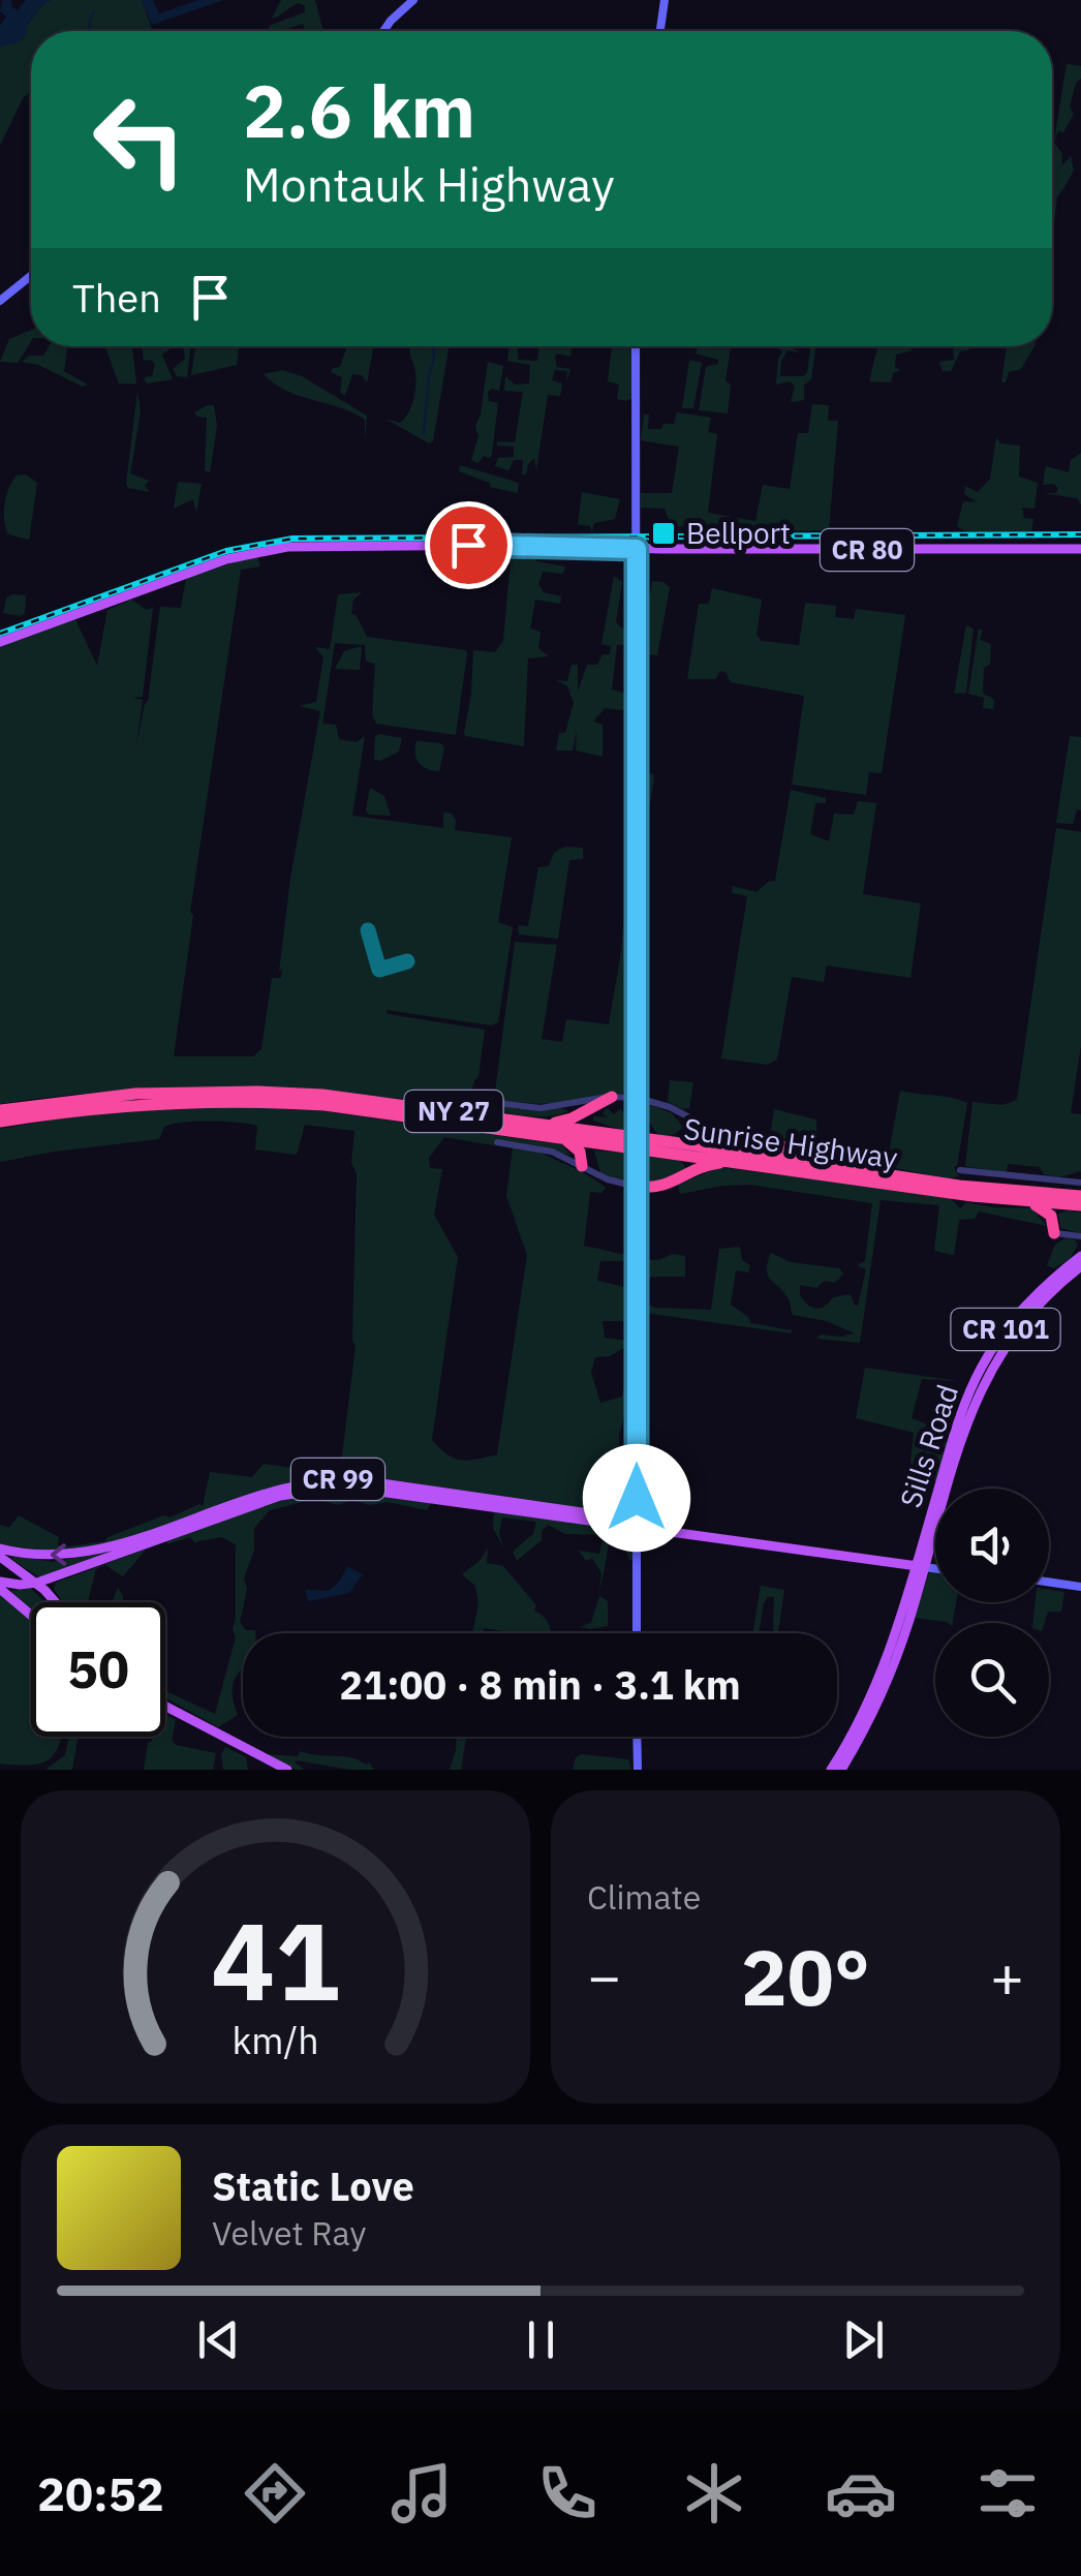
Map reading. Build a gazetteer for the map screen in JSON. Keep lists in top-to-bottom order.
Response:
{
  "streets": {
    "highway": ["NY 27", "Sunrise Highway"],
    "main road": [
      "CR 80",
      "CR 101",
      "Sills Road",
      "CR 99"
    ]
  },
  "crossings": [
    ["CR 101", "Sills Road"],
    ["CR 101", "CR 99"],
    ["Sills Road", "CR 99"]
  ],
  "places": {
    "transit": ["Bellport"]
  },
  "page": {
    "turn": ["2.6 km", "Montauk Highway"],
    "then": "Then",
    "limit": "50",
    "trip": "21:00 · 8 min · 3.1 km",
    "tile": "Climate",
    "heat": ["−", "20°", "+"],
    "song": ["Static Love", "Velvet Ray"],
    "tabs": "20:52",
    "gauge": ["41", "km/h"]
  }
}
